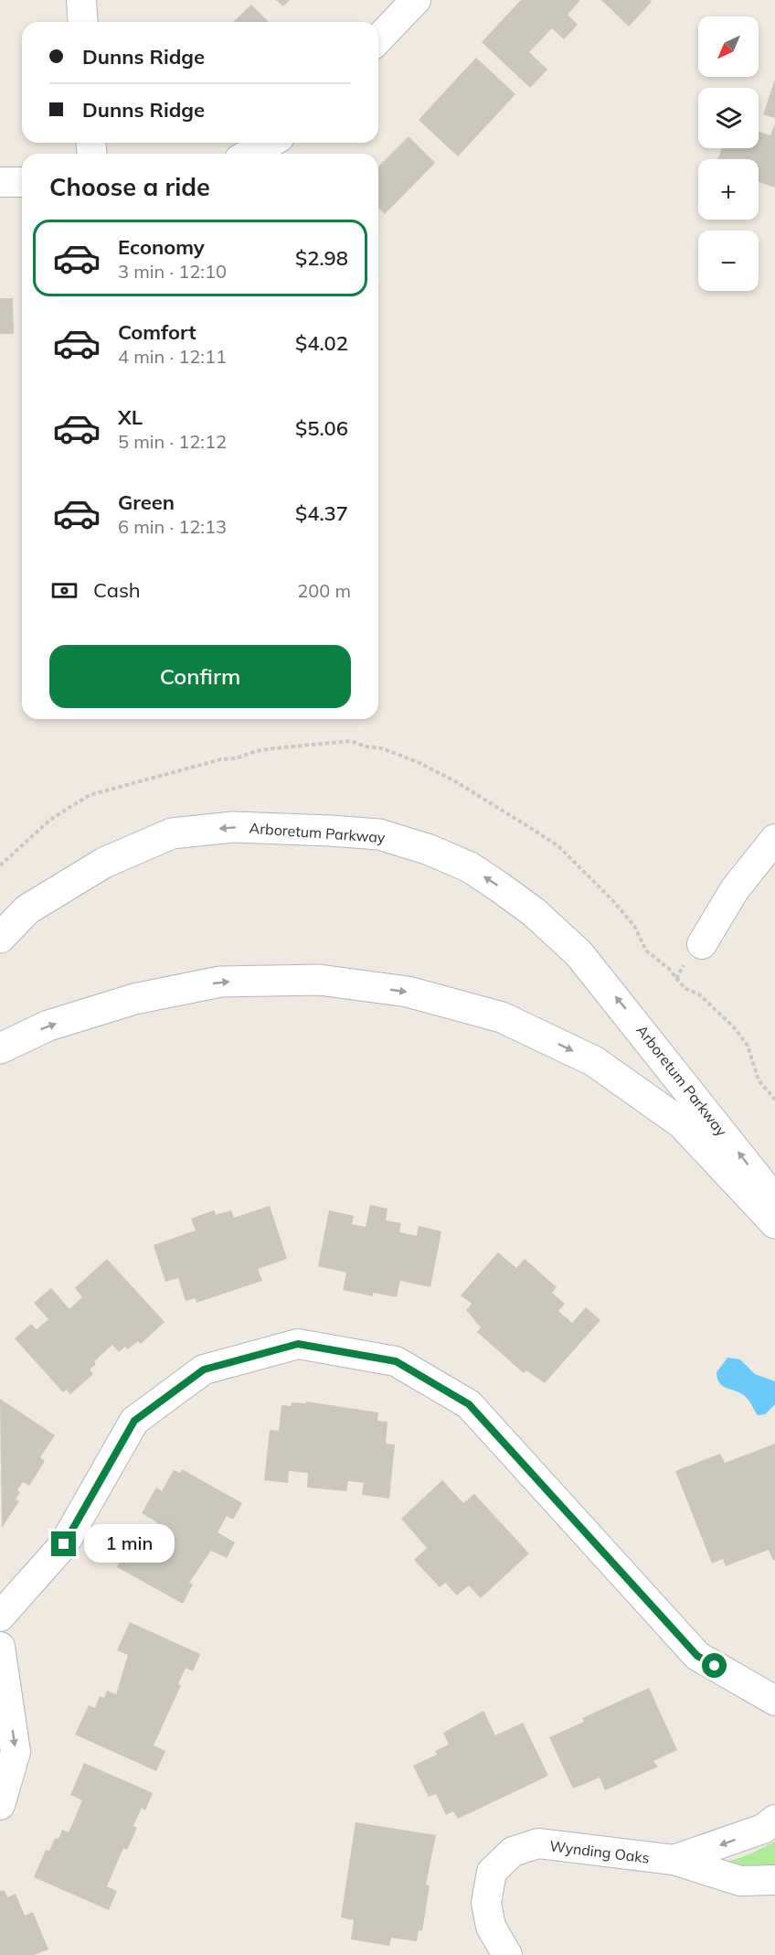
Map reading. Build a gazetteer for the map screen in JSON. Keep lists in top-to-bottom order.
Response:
{
  "streets": {
    "street": ["Arboretum Parkway", "Wynding Oaks"]
  },
  "north": "bottom left",
  "page": {
    "map_buttons": ["+", "−"],
    "banner": ["Dunns Ridge", "Dunns Ridge"],
    "heading": "Choose a ride",
    "list": [
      {
        "name": "Economy",
        "note": "3 min · 12:10",
        "value": "$2.98"
      },
      {
        "name": "Comfort",
        "note": "4 min · 12:11",
        "value": "$4.02"
      },
      {
        "name": "XL",
        "note": "5 min · 12:12",
        "value": "$5.06"
      },
      {
        "name": "Green",
        "note": "6 min · 12:13",
        "value": "$4.37"
      }
    ],
    "pay": ["Cash", "200 m"],
    "buttons": "Confirm",
    "bubble": "1 min"
  }
}
